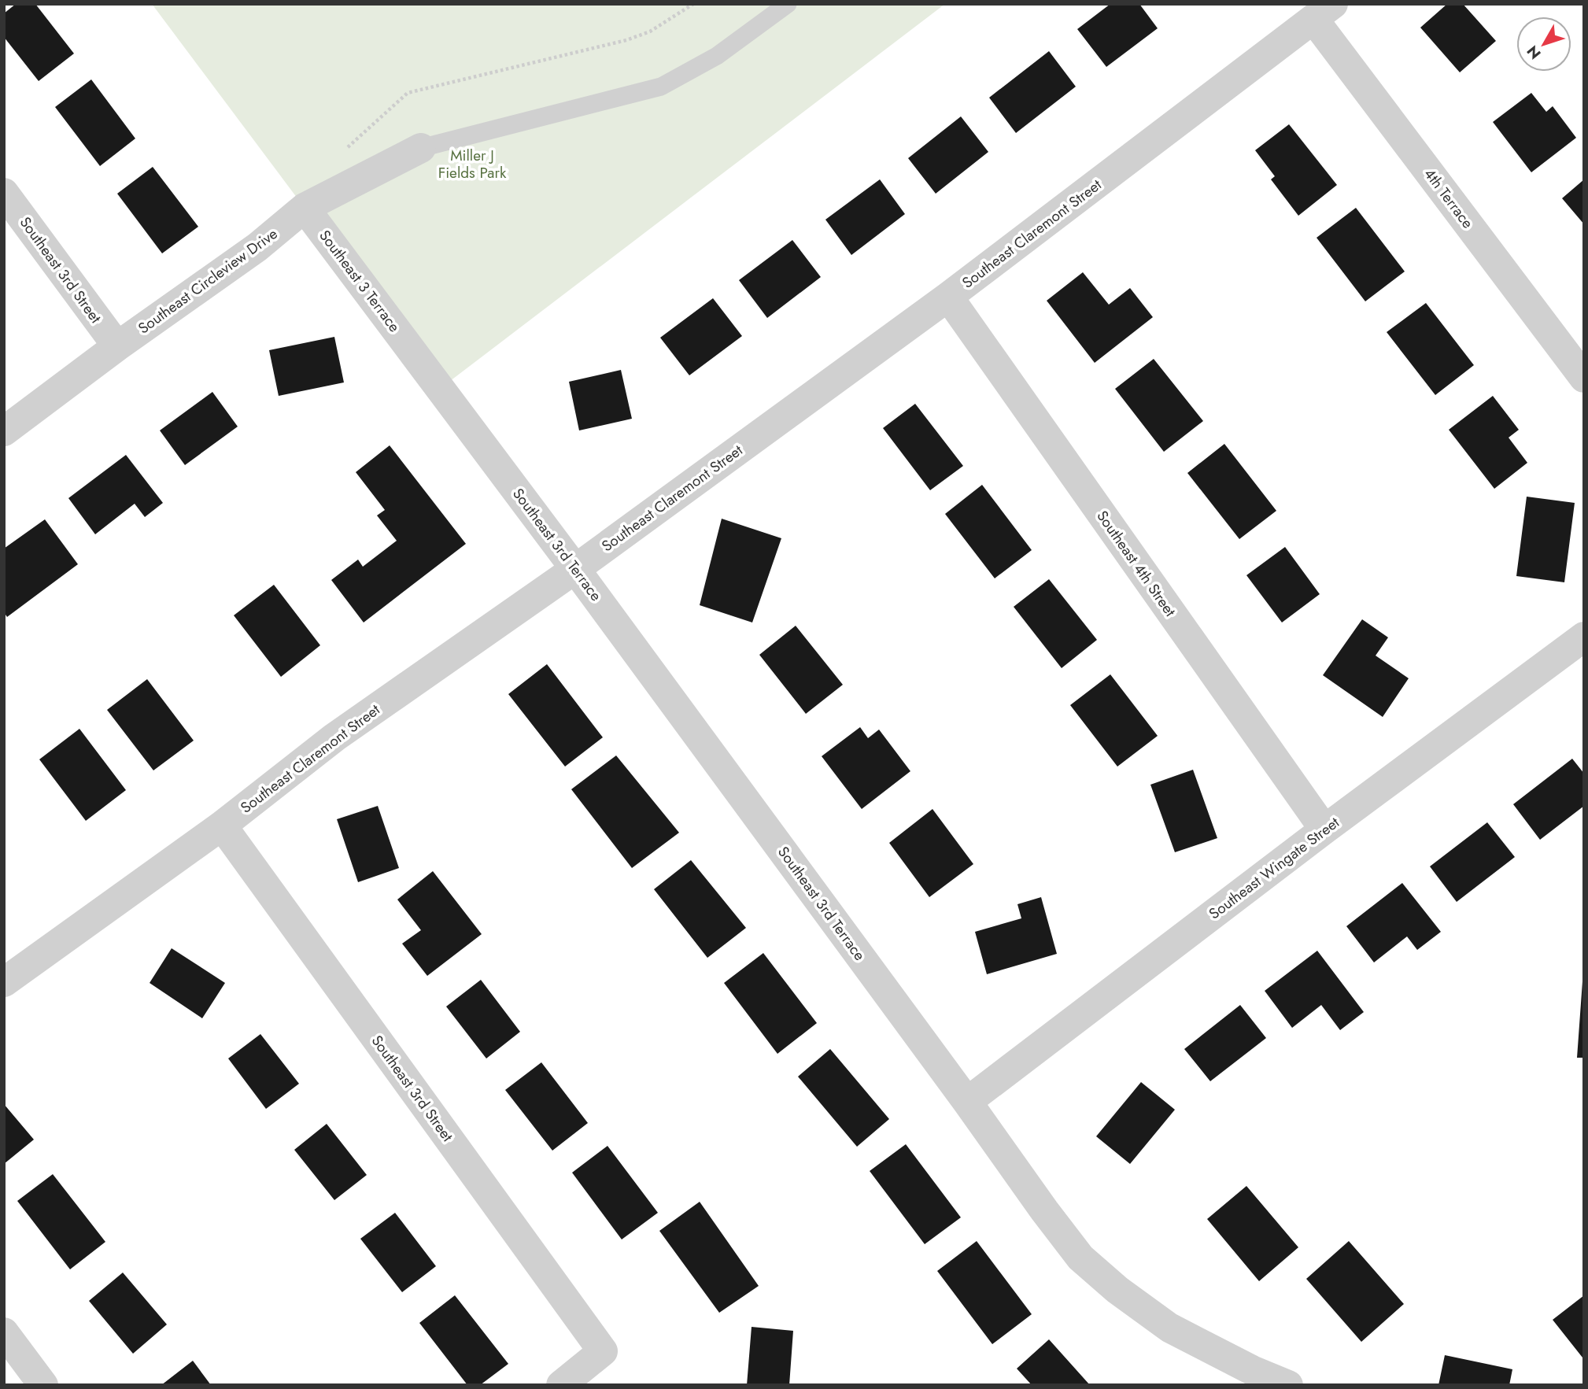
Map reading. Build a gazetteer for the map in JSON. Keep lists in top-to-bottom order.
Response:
{
  "streets": {
    "street": [
      "4th Terrace",
      "Southeast Claremont Street",
      "Southeast 3rd Street",
      "Southeast Circleview Drive",
      "Southeast 3 Terrace",
      "Southeast 3rd Terrace",
      "Southeast 4th Street",
      "Southeast Wingate Street"
    ]
  },
  "crossings": [
    ["4th Terrace", "Southeast Claremont Street"],
    ["Southeast Claremont Street", "Southeast 3rd Street"],
    ["Southeast Claremont Street", "Southeast 3rd Terrace"],
    ["Southeast Claremont Street", "Southeast 4th Street"],
    ["Southeast 3rd Street", "Southeast Circleview Drive"],
    ["Southeast Circleview Drive", "Southeast 3 Terrace"],
    ["Southeast 3 Terrace", "Southeast 3rd Terrace"],
    ["Southeast 3rd Terrace", "Southeast Wingate Street"],
    ["Southeast 4th Street", "Southeast Wingate Street"]
  ],
  "parks": ["Miller J Fields Park"],
  "north": "bottom left"
}
